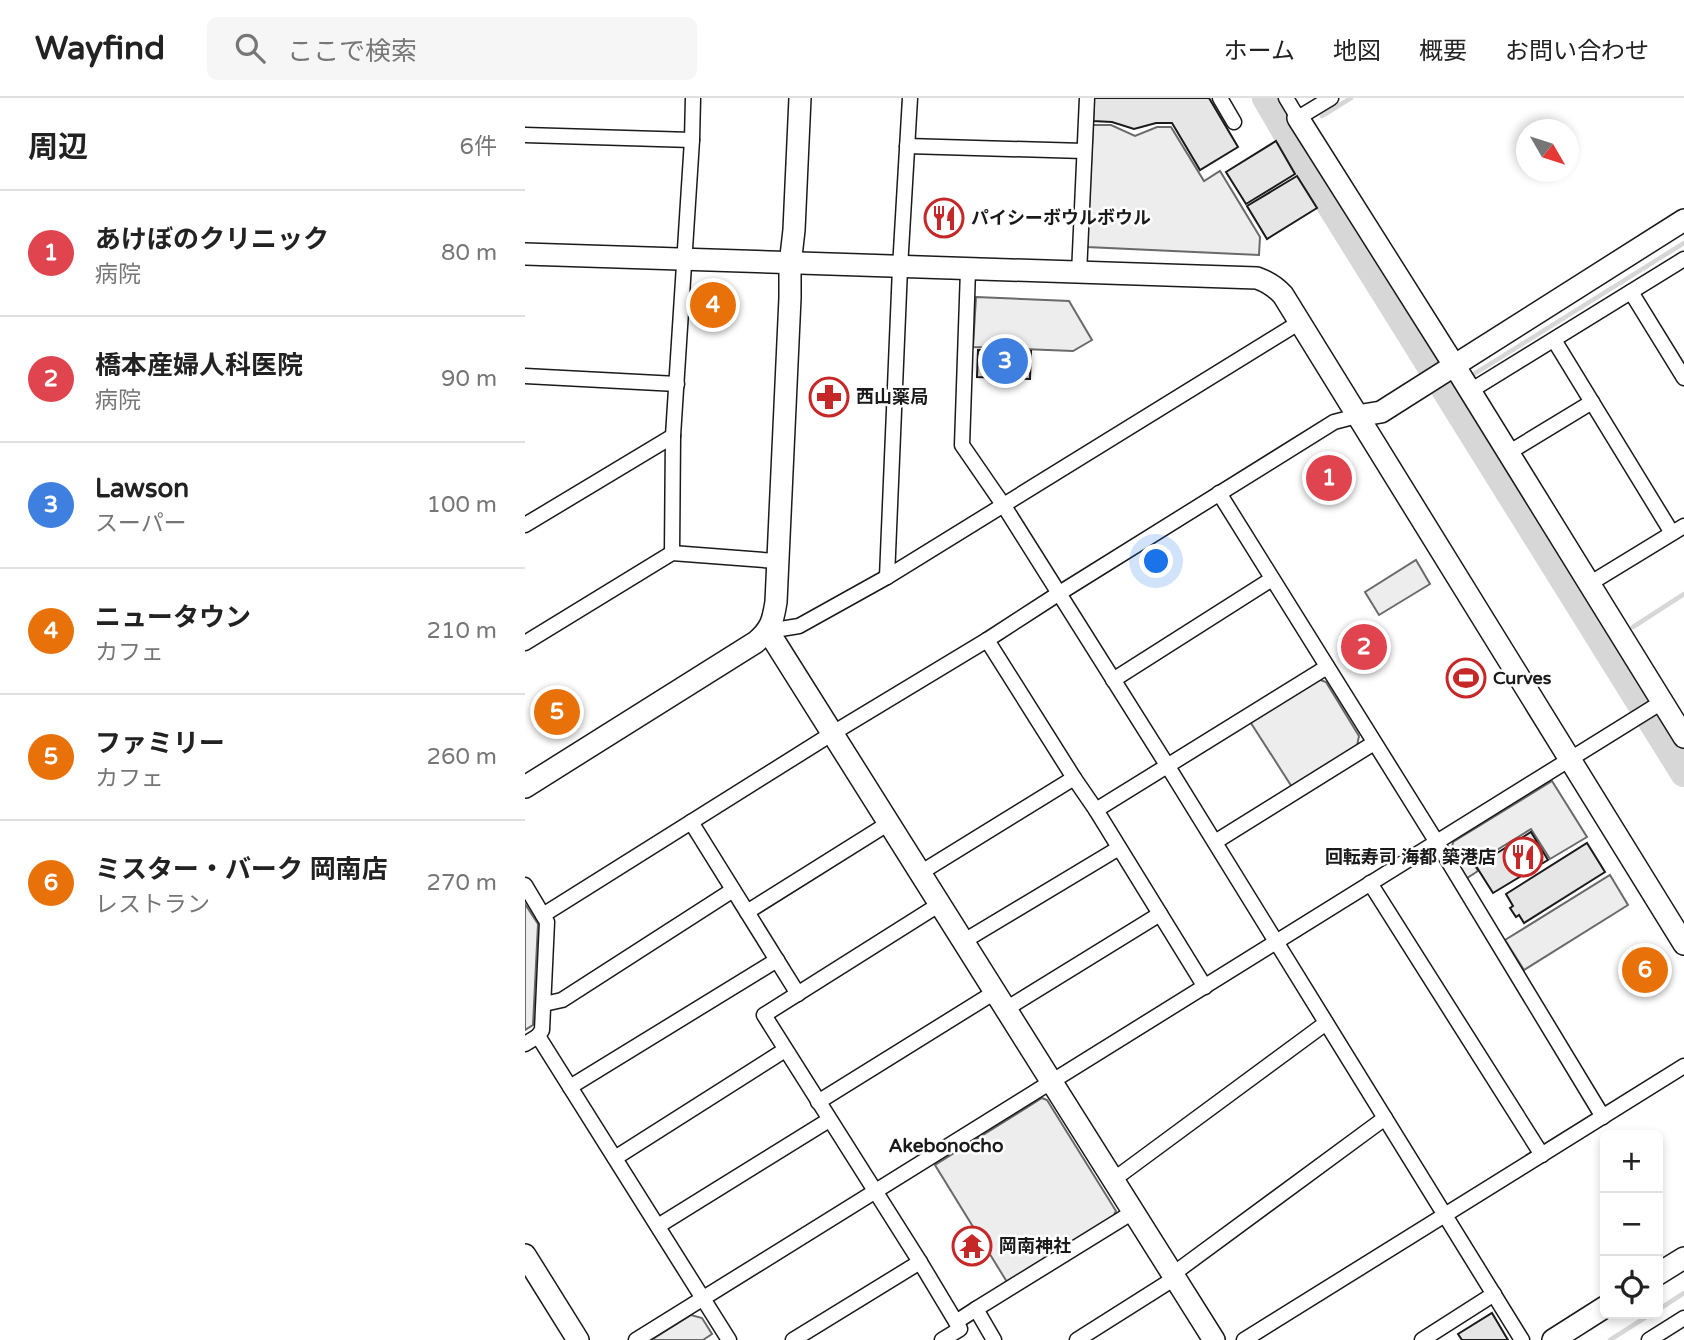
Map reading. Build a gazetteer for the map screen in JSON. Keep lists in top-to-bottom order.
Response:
{
  "districts": ["Akebonocho"],
  "places": {
    "restaurant": ["パイシーボウルボウル", "回転寿司 海都 築港店"],
    "pharmacy": ["西山薬局"],
    "sports": ["Curves"],
    "temple": ["岡南神社"]
  },
  "north": "bottom right",
  "page": {
    "header": "Wayfind",
    "search": "ここで検索",
    "nav": [
      "ホーム",
      "地図",
      "概要",
      "お問い合わせ"
    ],
    "heading": ["周辺", "6件"],
    "list": [
      {
        "mark": "1",
        "name": "あけぼのクリニック",
        "note": "病院",
        "value": "80 m"
      },
      {
        "mark": "2",
        "name": "橋本産婦人科医院",
        "note": "病院",
        "value": "90 m"
      },
      {
        "mark": "3",
        "name": "Lawson",
        "note": "スーパー",
        "value": "100 m"
      },
      {
        "mark": "4",
        "name": "ニュータウン",
        "note": "カフェ",
        "value": "210 m"
      },
      {
        "mark": "5",
        "name": "ファミリー",
        "note": "カフェ",
        "value": "260 m"
      },
      {
        "mark": "6",
        "name": "ミスター・バーク 岡南店",
        "note": "レストラン",
        "value": "270 m"
      }
    ],
    "pins": [
      "4",
      "3",
      "1",
      "2",
      "5",
      "6"
    ],
    "map_buttons": ["+", "−"]
  }
}
